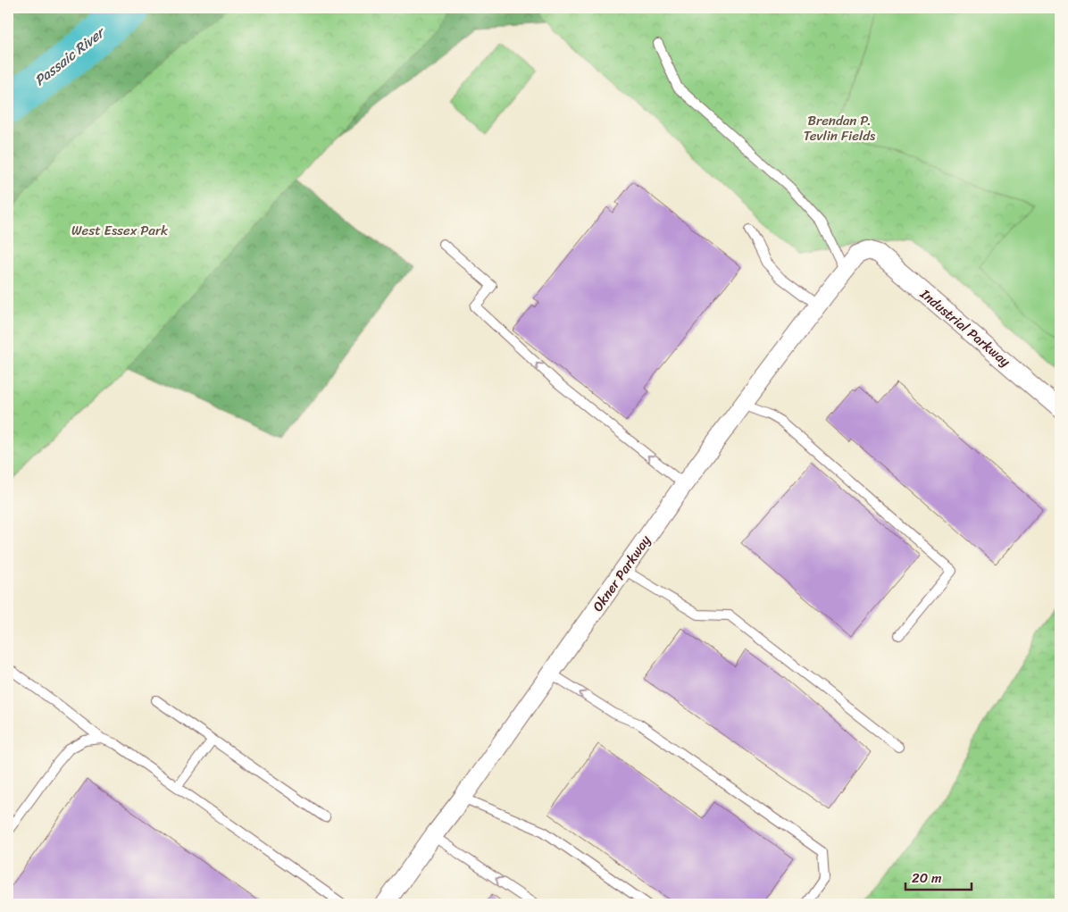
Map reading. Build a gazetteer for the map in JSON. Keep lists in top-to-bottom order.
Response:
{
  "streets": {
    "street": ["Industrial Parkway", "Okner Parkway"]
  },
  "crossings": [
    ["Industrial Parkway", "Okner Parkway"]
  ],
  "water": ["Passaic River"],
  "parks": ["Brendan P. Tevlin Fields", "West Essex Park"],
  "scale_bar": "20 m"
}
